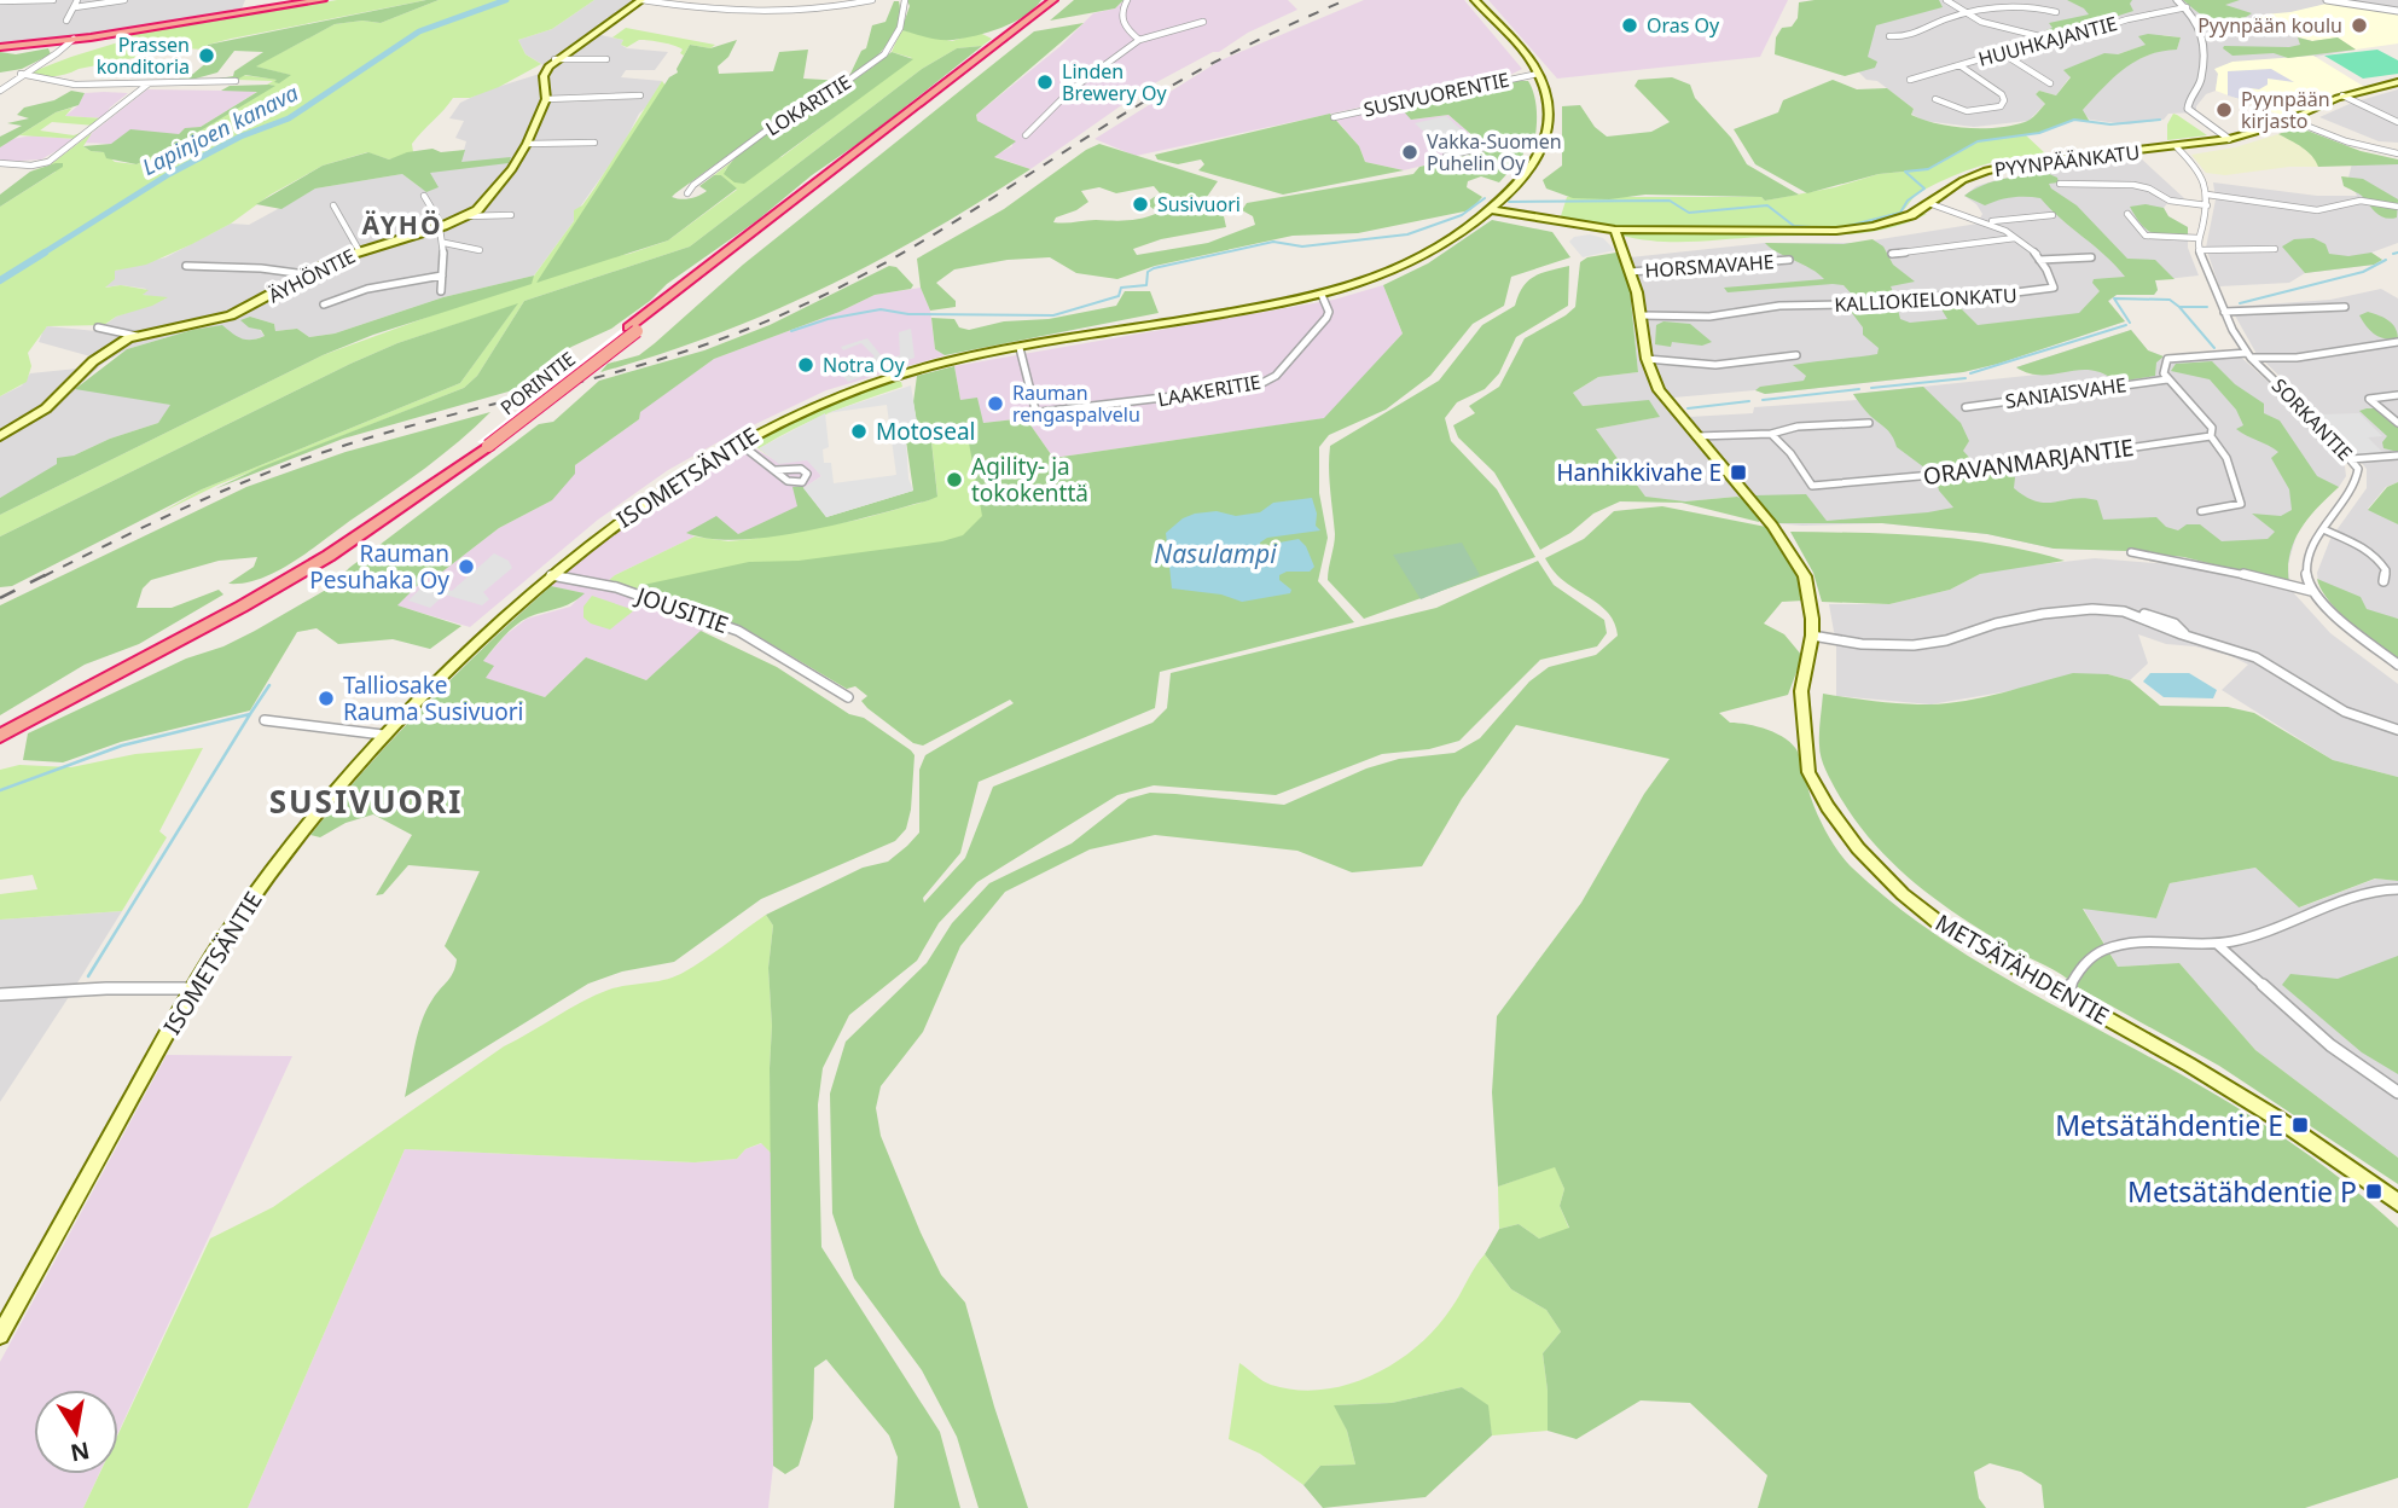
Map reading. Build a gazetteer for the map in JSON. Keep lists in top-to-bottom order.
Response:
{
  "streets": {
    "highway": ["PORINTIE"],
    "main road": [
      "PYYNPÄÄNKATU",
      "ÄYHÖNTIE",
      "ISOMETSÄNTIE",
      "METSÄTÄHDENTIE"
    ],
    "street": [
      "HUUHKAJANTIE",
      "SUSIVUORENTIE",
      "LOKARITIE",
      "HORSMAVAHE",
      "KALLIOKIELONKATU",
      "LAAKERITIE",
      "SANIAISVAHE",
      "SORKANTIE",
      "ORAVANMARJANTIE",
      "JOUSITIE"
    ]
  },
  "crossings": [
    ["PYYNPÄÄNKATU", "KALLIOKIELONKATU"],
    ["PYYNPÄÄNKATU", "SORKANTIE"],
    ["PYYNPÄÄNKATU", "ISOMETSÄNTIE"],
    ["PYYNPÄÄNKATU", "METSÄTÄHDENTIE"],
    ["HORSMAVAHE", "METSÄTÄHDENTIE"],
    ["KALLIOKIELONKATU", "METSÄTÄHDENTIE"],
    ["LAAKERITIE", "ISOMETSÄNTIE"],
    ["ISOMETSÄNTIE", "JOUSITIE"]
  ],
  "districts": ["ÄYHÖ", "SUSIVUORI"],
  "water": ["Lapinjoen kanava", "Nasulampi"],
  "places": {
    "other": [
      "Oras Oy",
      "Pyynpään koulu",
      "Prassen konditoria",
      "Linden Brewery Oy",
      "Pyynpään kirjasto",
      "Vakka-Suomen Puhelin Oy",
      "Susivuori",
      "Notra Oy",
      "Rauman rengaspalvelu",
      "Motoseal",
      "Agility- ja tokokenttä",
      "Rauman Pesuhaka Oy",
      "Talliosake Rauma Susivuori"
    ],
    "transit": ["Hanhikkivahe E", "Metsätähdentie E", "Metsätähdentie P"]
  },
  "north": "bottom"
}
